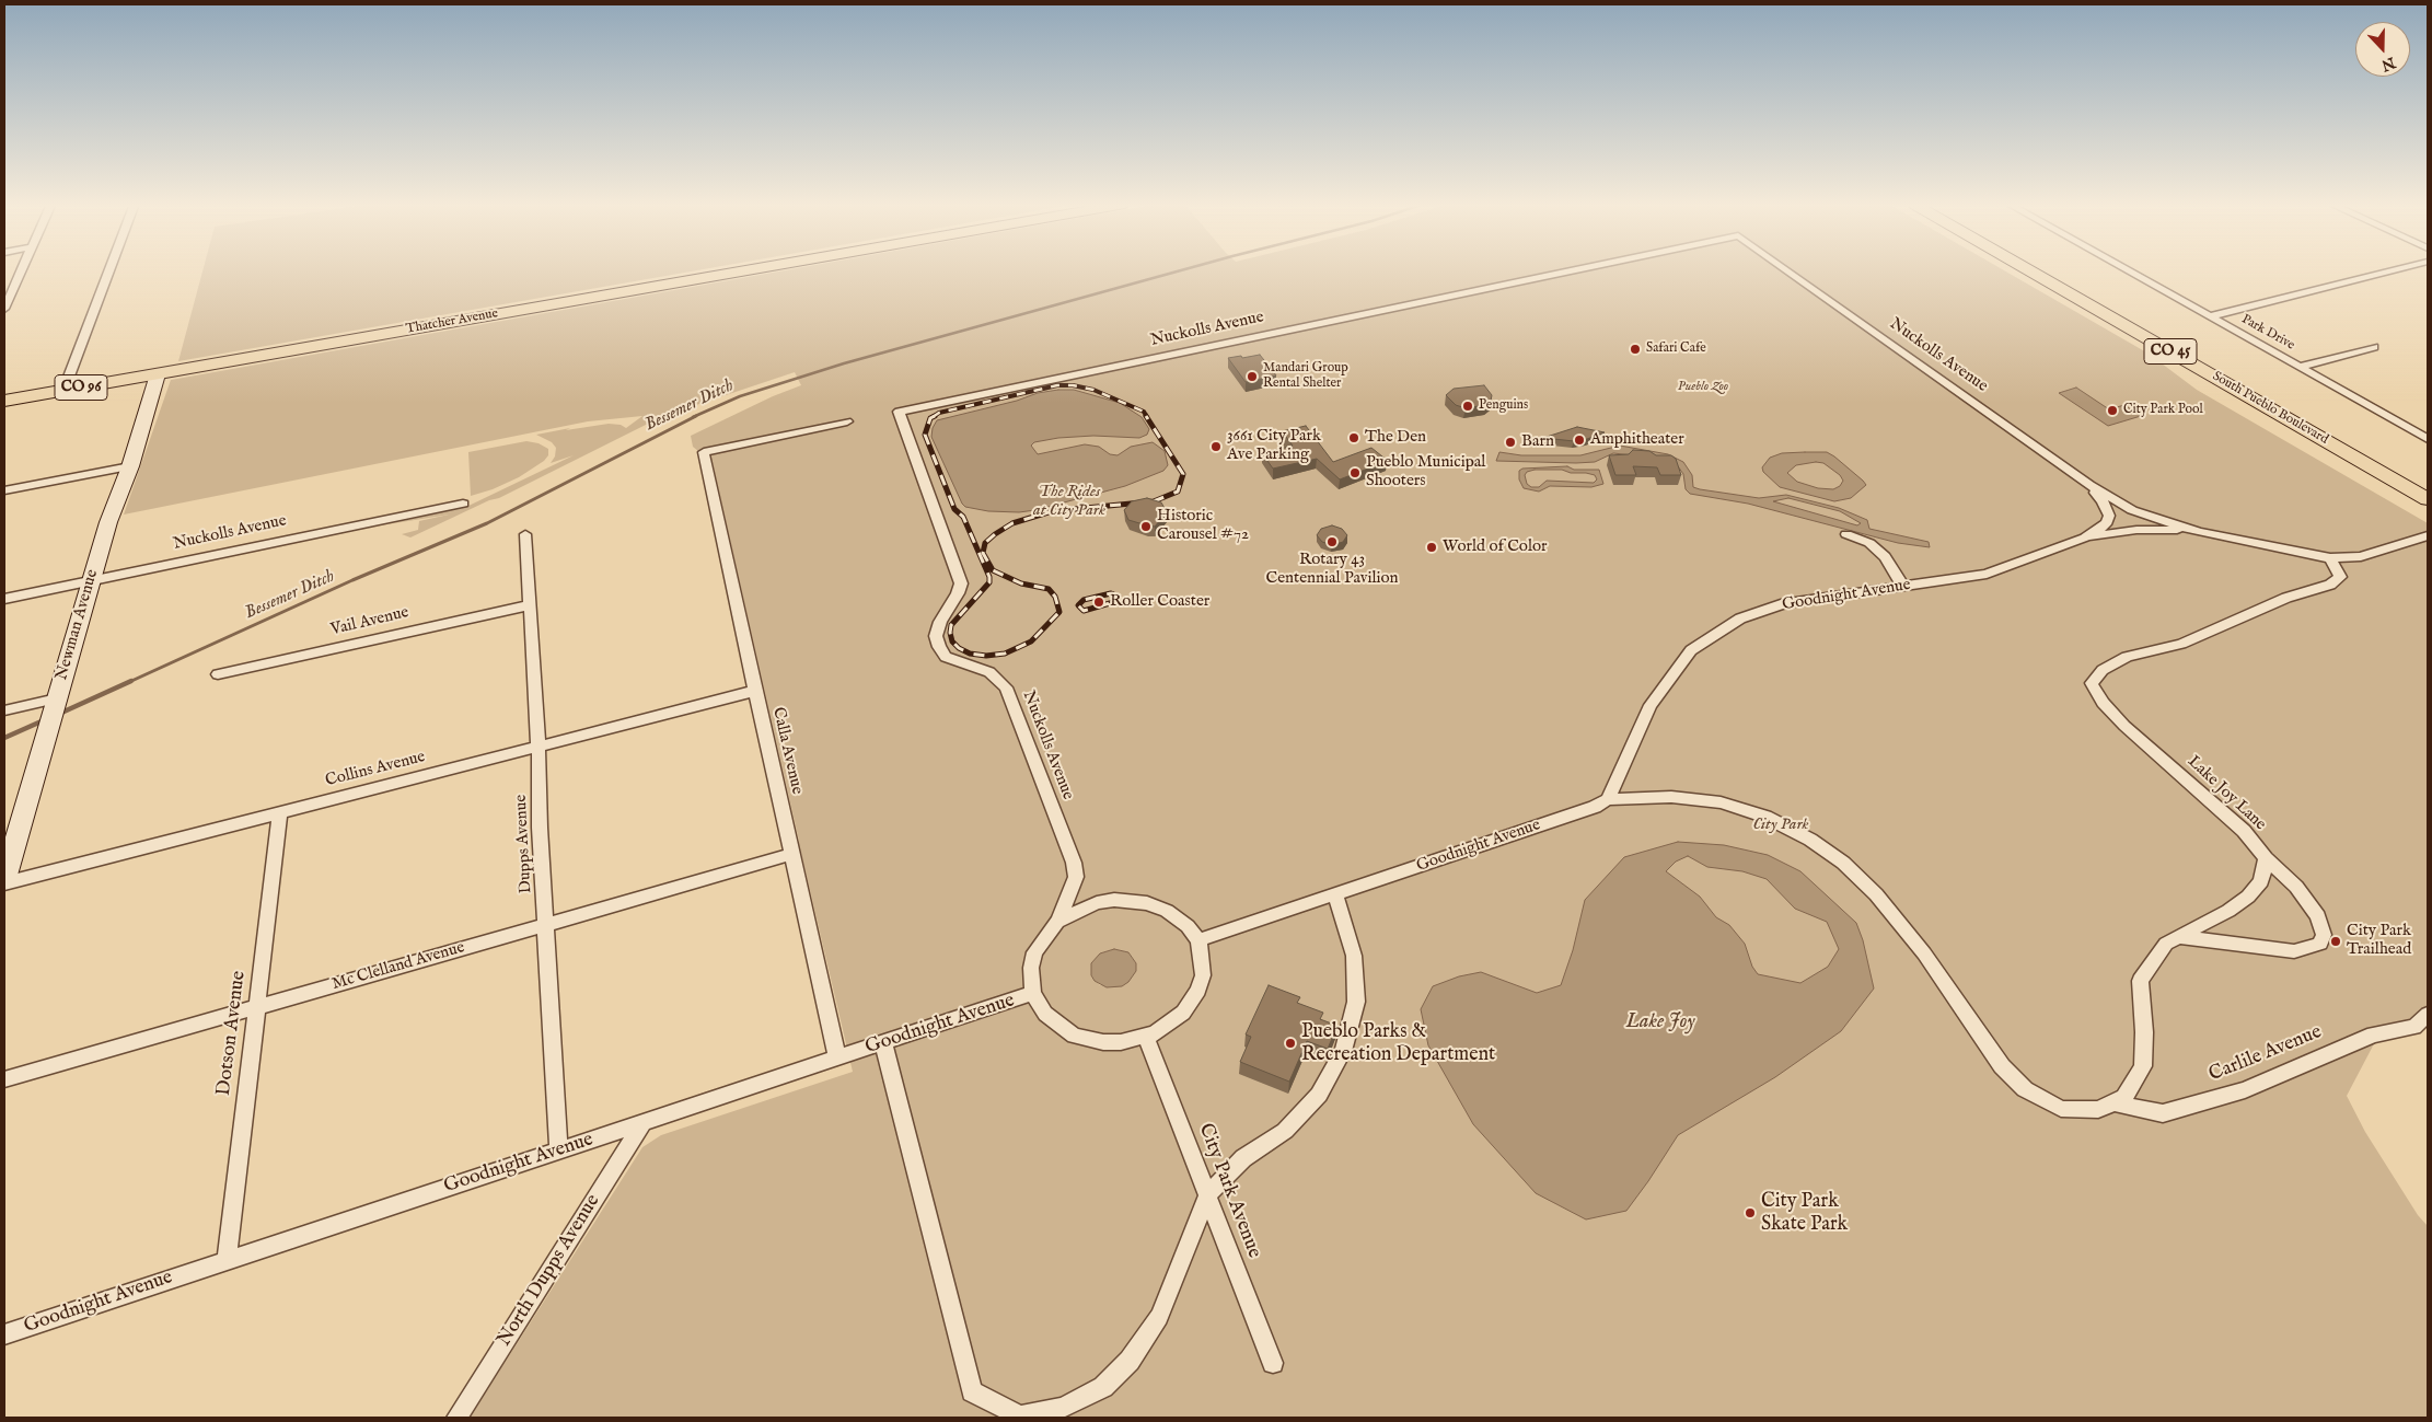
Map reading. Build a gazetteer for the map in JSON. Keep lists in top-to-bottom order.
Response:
{
  "streets": {
    "main road": [
      "Thatcher Avenue",
      "CO 45",
      "CO 96",
      "South Pueblo Boulevard"
    ],
    "street": [
      "Nuckolls Avenue",
      "Park Drive",
      "Goodnight Avenue",
      "Vail Avenue",
      "Newman Avenue",
      "Calla Avenue",
      "Collins Avenue",
      "Lake Joy Lane",
      "Dupps Avenue",
      "Mc Clelland Avenue",
      "Dotson Avenue",
      "Carlile Avenue",
      "City Park Avenue",
      "North Dupps Avenue"
    ]
  },
  "crossings": [
    ["Thatcher Avenue", "Newman Avenue"],
    ["Nuckolls Avenue", "Goodnight Avenue"],
    ["Nuckolls Avenue", "Newman Avenue"],
    ["Nuckolls Avenue", "City Park Avenue"],
    ["Goodnight Avenue", "Calla Avenue"],
    ["Goodnight Avenue", "Dupps Avenue"],
    ["Goodnight Avenue", "Dotson Avenue"],
    ["Goodnight Avenue", "City Park Avenue"],
    ["Goodnight Avenue", "North Dupps Avenue"],
    ["Vail Avenue", "Dupps Avenue"],
    ["Calla Avenue", "Collins Avenue"],
    ["Calla Avenue", "Mc Clelland Avenue"],
    ["Collins Avenue", "Dupps Avenue"],
    ["Collins Avenue", "Dotson Avenue"],
    ["Dupps Avenue", "Mc Clelland Avenue"],
    ["Mc Clelland Avenue", "Dotson Avenue"]
  ],
  "water": ["Bessemer Ditch", "Lake Joy"],
  "parks": ["Pueblo Zoo", "The Rides at City Park", "City Park"],
  "places": [
    "Safari Cafe",
    "Mandari Group Rental Shelter",
    "Penguins",
    "City Park Pool",
    "The Den",
    "Amphitheater",
    "Barn",
    "3661 City Park Ave Parking",
    "Pueblo Municipal Shooters",
    "Historic Carousel #72",
    "Rotary 43 Centennial Pavilion",
    "World of Color",
    "Roller Coaster",
    "City Park Trailhead",
    "Pueblo Parks & Recreation Department",
    "City Park Skate Park"
  ],
  "north": "bottom"
}
